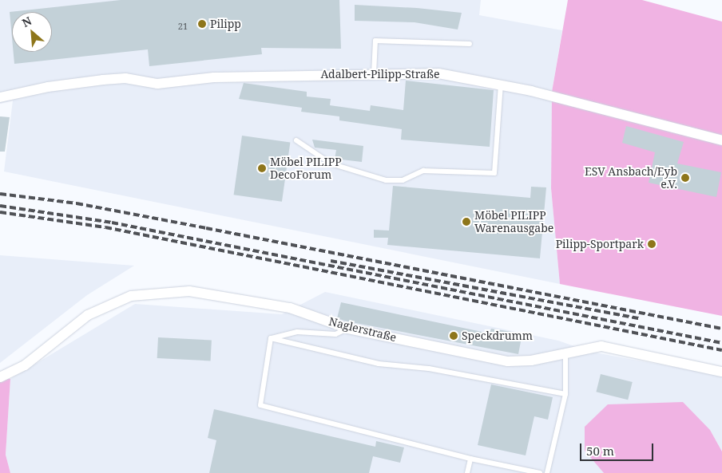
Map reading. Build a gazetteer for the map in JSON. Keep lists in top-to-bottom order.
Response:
{
  "streets": {
    "street": ["Adalbert-Pilipp-Straße", "Naglerstraße"]
  },
  "places": [
    "Pilipp",
    "Möbel PILIPP DecoForum",
    "ESV Ansbach/Eyb e.V.",
    "Möbel PILIPP Warenausgabe",
    "Pilipp-Sportpark",
    "Speckdrumm"
  ],
  "house_numbers": ["21"],
  "scale_bar": "50 m",
  "north": "top left"
}
